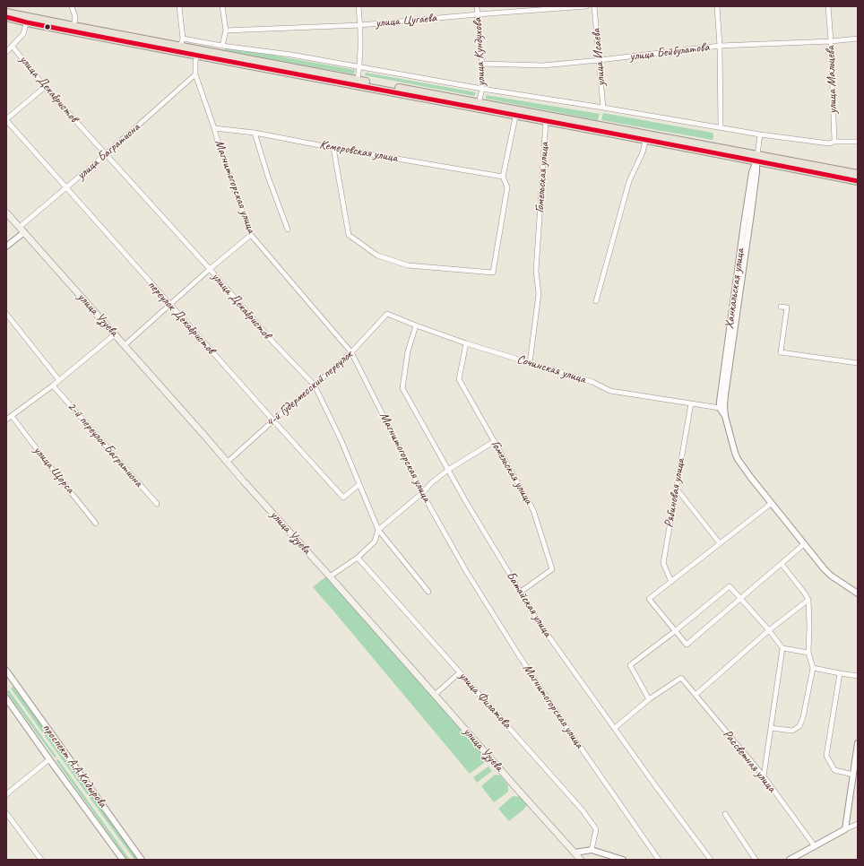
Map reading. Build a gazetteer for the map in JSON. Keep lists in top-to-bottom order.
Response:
{
  "streets": {
    "main road": ["улица Узуева"],
    "street": [
      "улица Цугаева",
      "улица Кундухова",
      "улица Бейбулатова",
      "улица Исаева",
      "улица Мальцева",
      "улица Декабристов",
      "улица Багратиона",
      "Кемеровская улица",
      "Гомельская улица",
      "Магнитогорская улица",
      "Ханкальская улица",
      "переулок Декабристов",
      "Сочинская улица",
      "4-й Гудермесский переулок",
      "2-й переулок Багратиона",
      "улица Щорса",
      "Рябиновая улица",
      "Батайская улица",
      "улица Филатова",
      "Рассветная улица",
      "проспект А.А.Кадырова"
    ]
  },
  "crossings": [
    ["улица Цугаева", "улица Кундухова"],
    ["улица Кундухова", "улица Бейбулатова"],
    ["улица Бейбулатова", "улица Исаева"],
    ["улица Бейбулатова", "улица Мальцева"],
    ["улица Декабристов", "улица Багратиона"],
    ["улица Декабристов", "переулок Декабристов"],
    ["улица Декабристов", "4-й Гудермесский переулок"],
    ["улица Багратиона", "Магнитогорская улица"],
    ["улица Багратиона", "улица Узуева"],
    ["улица Багратиона", "переулок Декабристов"],
    ["Кемеровская улица", "Магнитогорская улица"],
    ["Гомельская улица", "Сочинская улица"],
    ["Гомельская улица", "Батайская улица"],
    ["Магнитогорская улица", "4-й Гудермесский переулок"],
    ["Ханкальская улица", "Сочинская улица"],
    ["улица Узуева", "4-й Гудермесский переулок"],
    ["переулок Декабристов", "4-й Гудермесский переулок"],
    ["Сочинская улица", "4-й Гудермесский переулок"],
    ["Сочинская улица", "Рябиновая улица"],
    ["Сочинская улица", "Батайская улица"]
  ]
}
